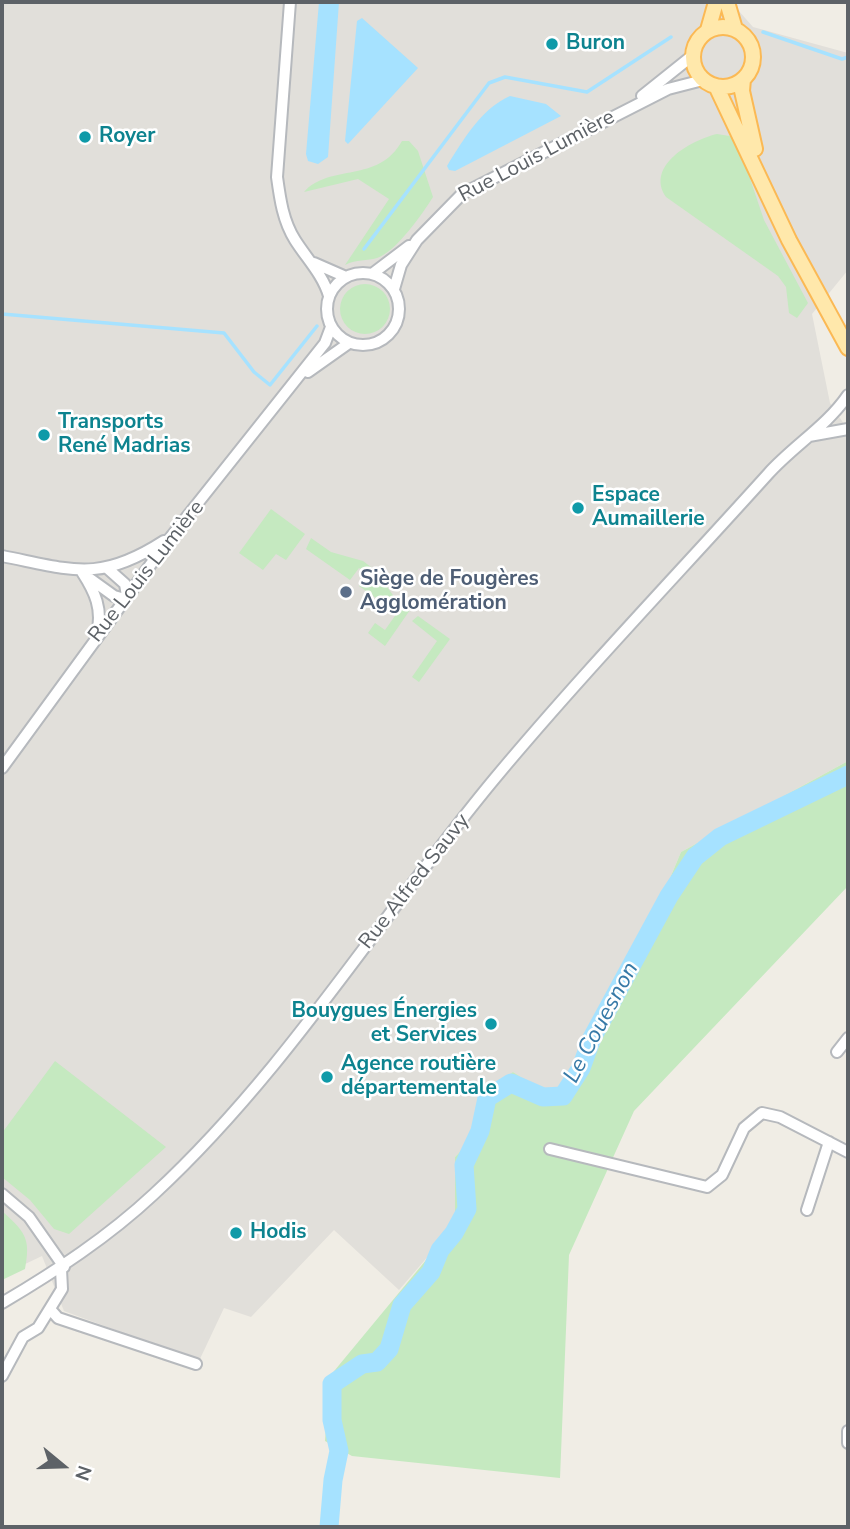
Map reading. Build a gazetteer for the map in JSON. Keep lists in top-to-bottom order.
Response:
{
  "streets": {
    "street": ["Rue Louis Lumière", "Rue Alfred Sauvy"]
  },
  "water": ["Le Couesnon"],
  "places": [
    "Buron",
    "Royer",
    "Transports René Madrias",
    "Espace Aumaillerie",
    "Siège de Fougères Agglomération",
    "Bouygues Énergies et Services",
    "Agence routière départementale",
    "Hodis"
  ],
  "north": "right"
}
